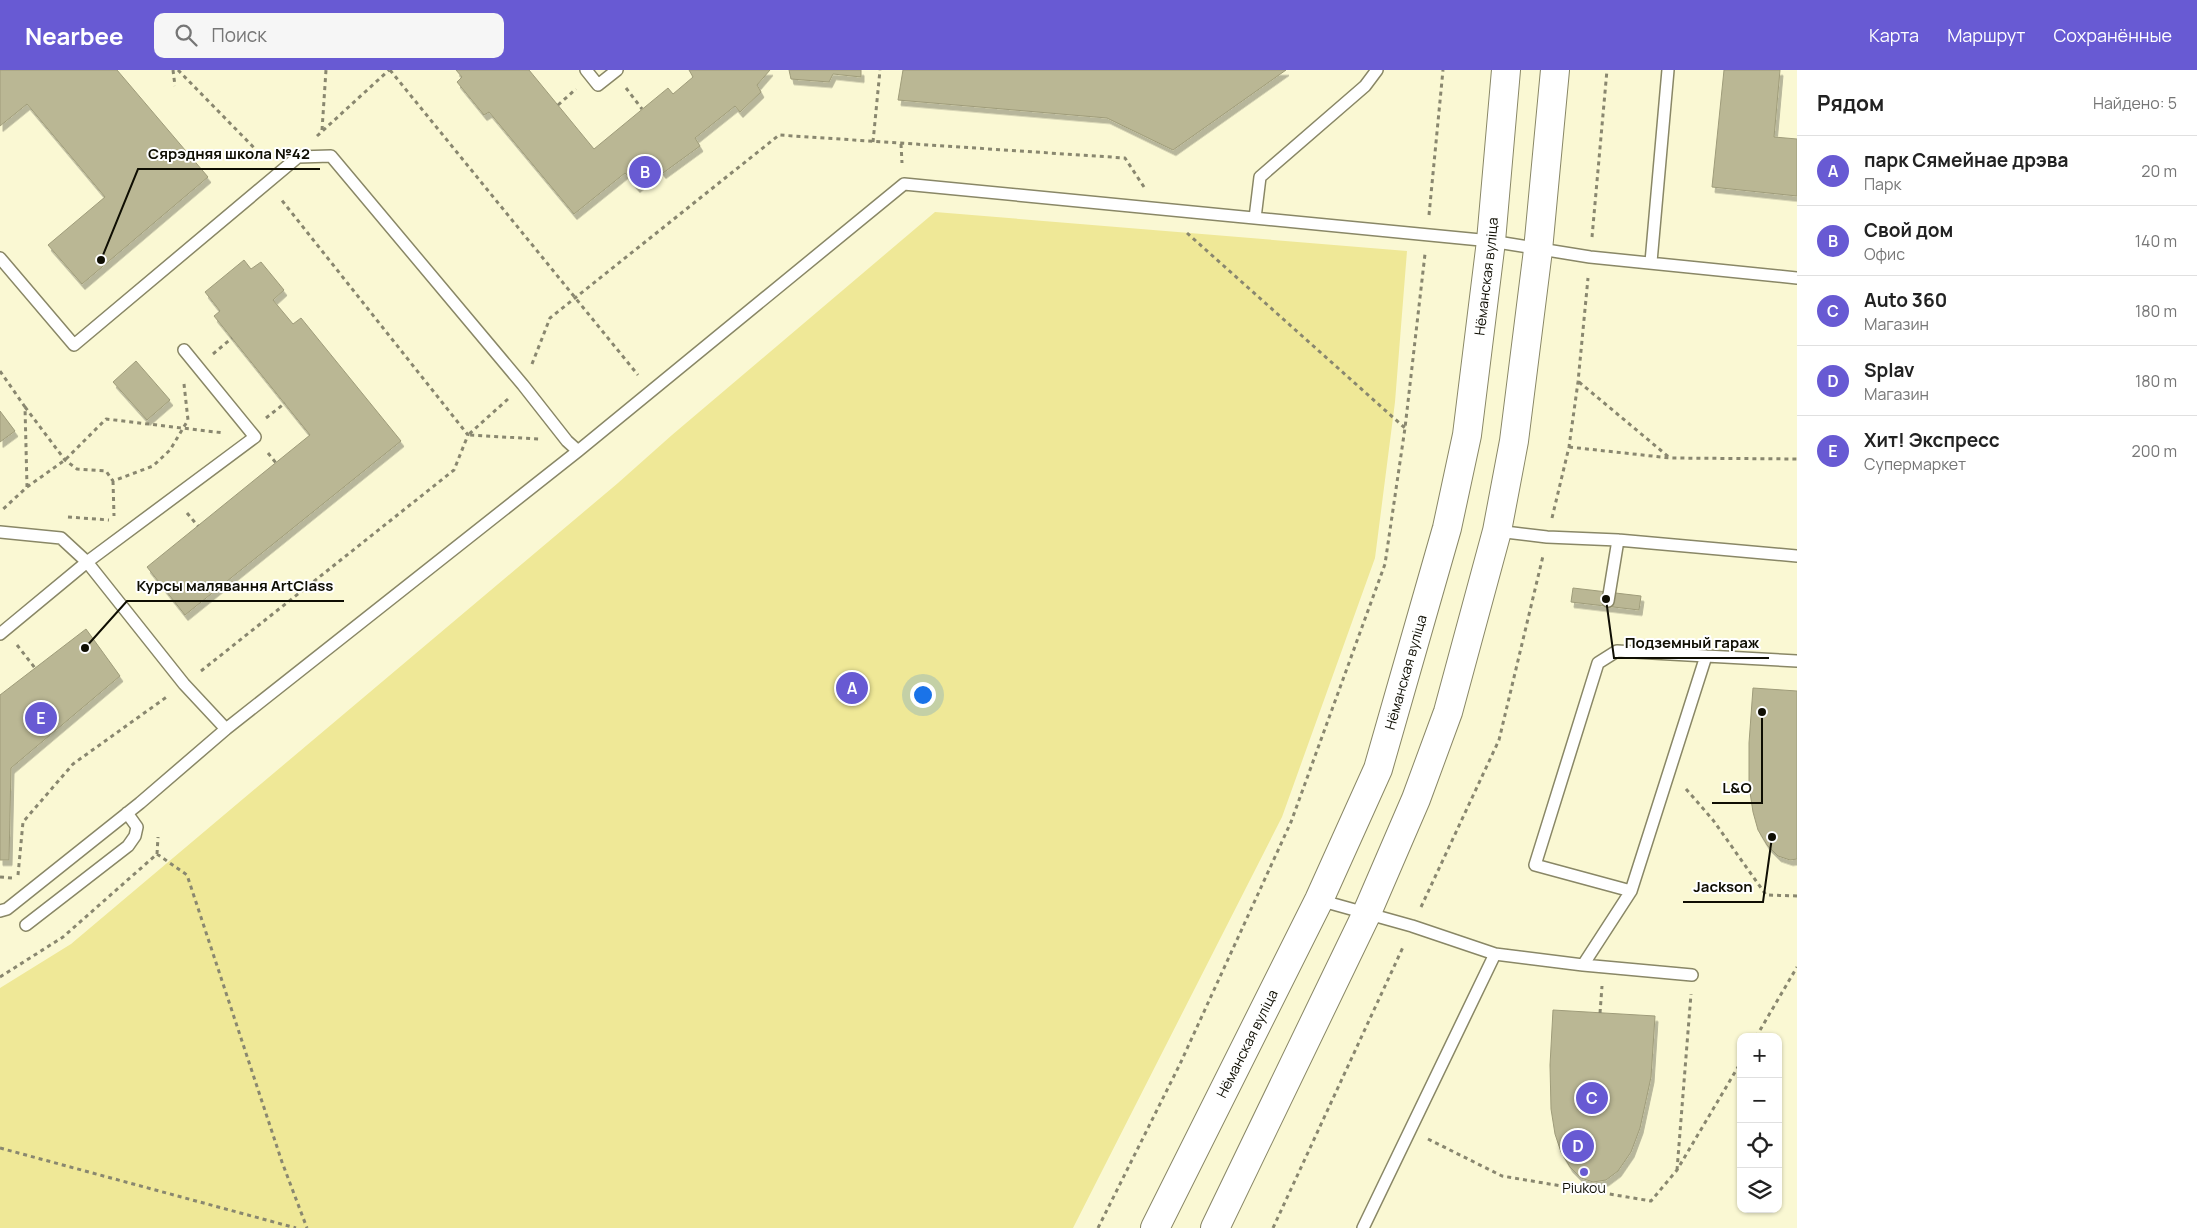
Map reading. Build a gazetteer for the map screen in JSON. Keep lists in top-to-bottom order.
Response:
{
  "streets": {
    "main road": ["Нёманская вуліца"]
  },
  "places": [
    "Сярэдняя школа №42",
    "Подземный гараж",
    "Курсы малявання ArtClass",
    "L&O",
    "Jackson",
    "Piukou"
  ],
  "page": {
    "header": "Nearbee",
    "search": "Поиск",
    "nav": ["Карта", "Маршрут", "Сохранённые"],
    "heading": ["Рядом", "Найдено: 5"],
    "list": [
      {
        "mark": "A",
        "name": "парк Сямейнае дрэва",
        "note": "Парк",
        "value": "20 m"
      },
      {
        "mark": "B",
        "name": "Свой дом",
        "note": "Офис",
        "value": "140 m"
      },
      {
        "mark": "C",
        "name": "Auto 360",
        "note": "Магазин",
        "value": "180 m"
      },
      {
        "mark": "D",
        "name": "Splav",
        "note": "Магазин",
        "value": "180 m"
      },
      {
        "mark": "E",
        "name": "Хит! Экспресс",
        "note": "Супермаркет",
        "value": "200 m"
      }
    ],
    "pins": [
      "B",
      "A",
      "E",
      "C",
      "D"
    ],
    "map_buttons": ["+", "−"]
  }
}
